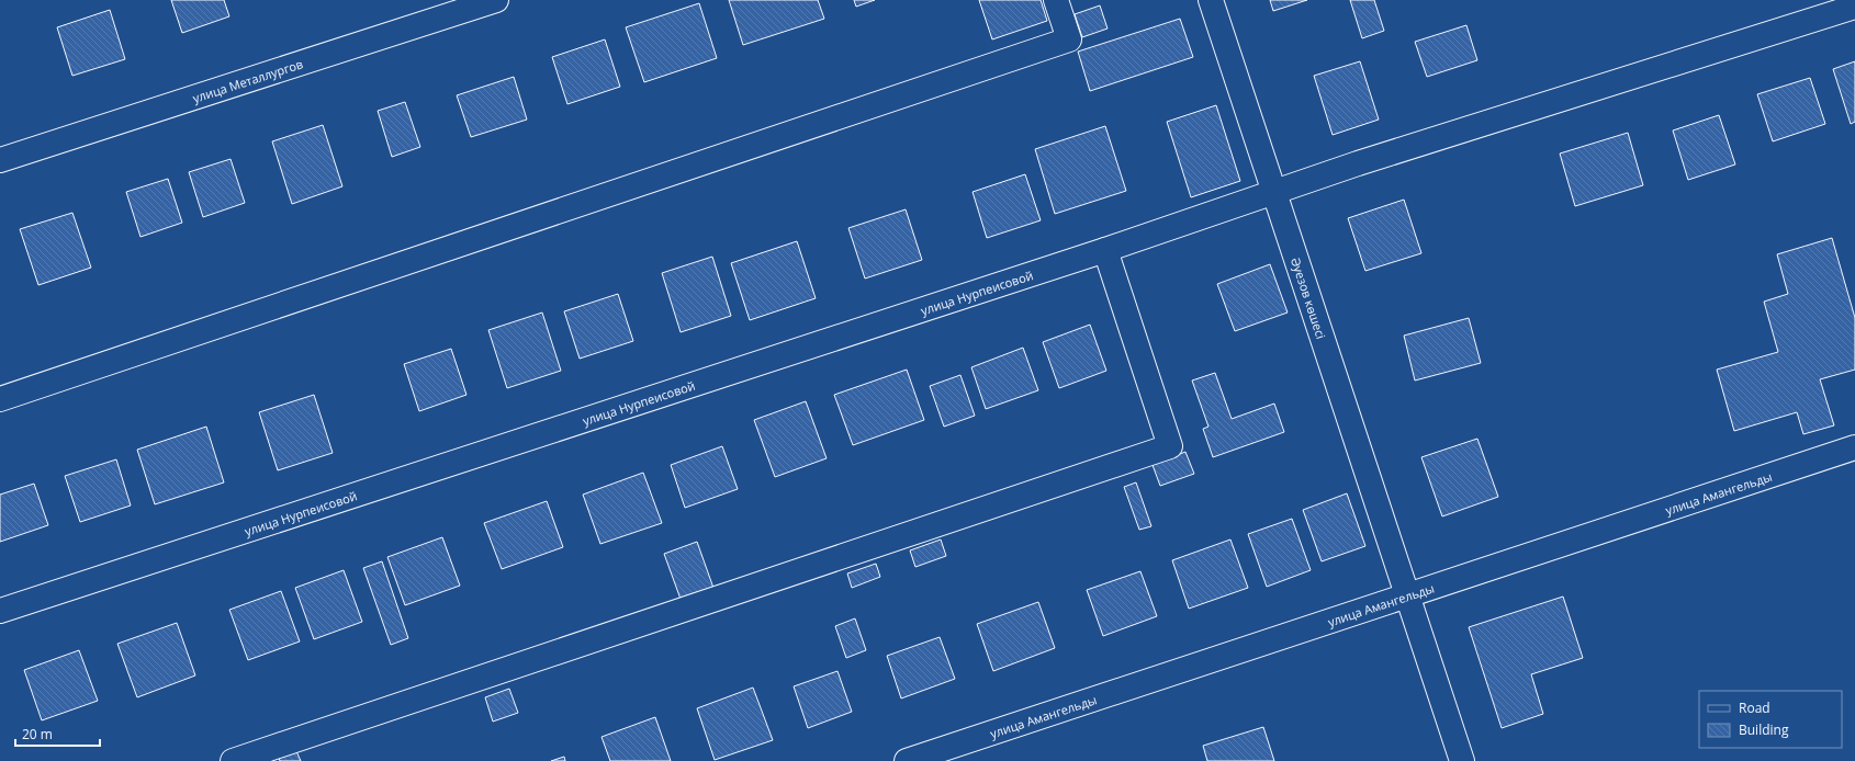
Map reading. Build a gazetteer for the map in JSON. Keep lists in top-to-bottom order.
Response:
{
  "streets": {
    "street": [
      "улица Металлургов",
      "улица Нурпеисовой",
      "Әуезов көшесі",
      "улица Амангельды"
    ]
  },
  "crossings": [
    ["улица Нурпеисовой", "Әуезов көшесі"],
    ["Әуезов көшесі", "улица Амангельды"]
  ],
  "legend": ["Road", "Building"],
  "scale_bar": "20 m"
}
